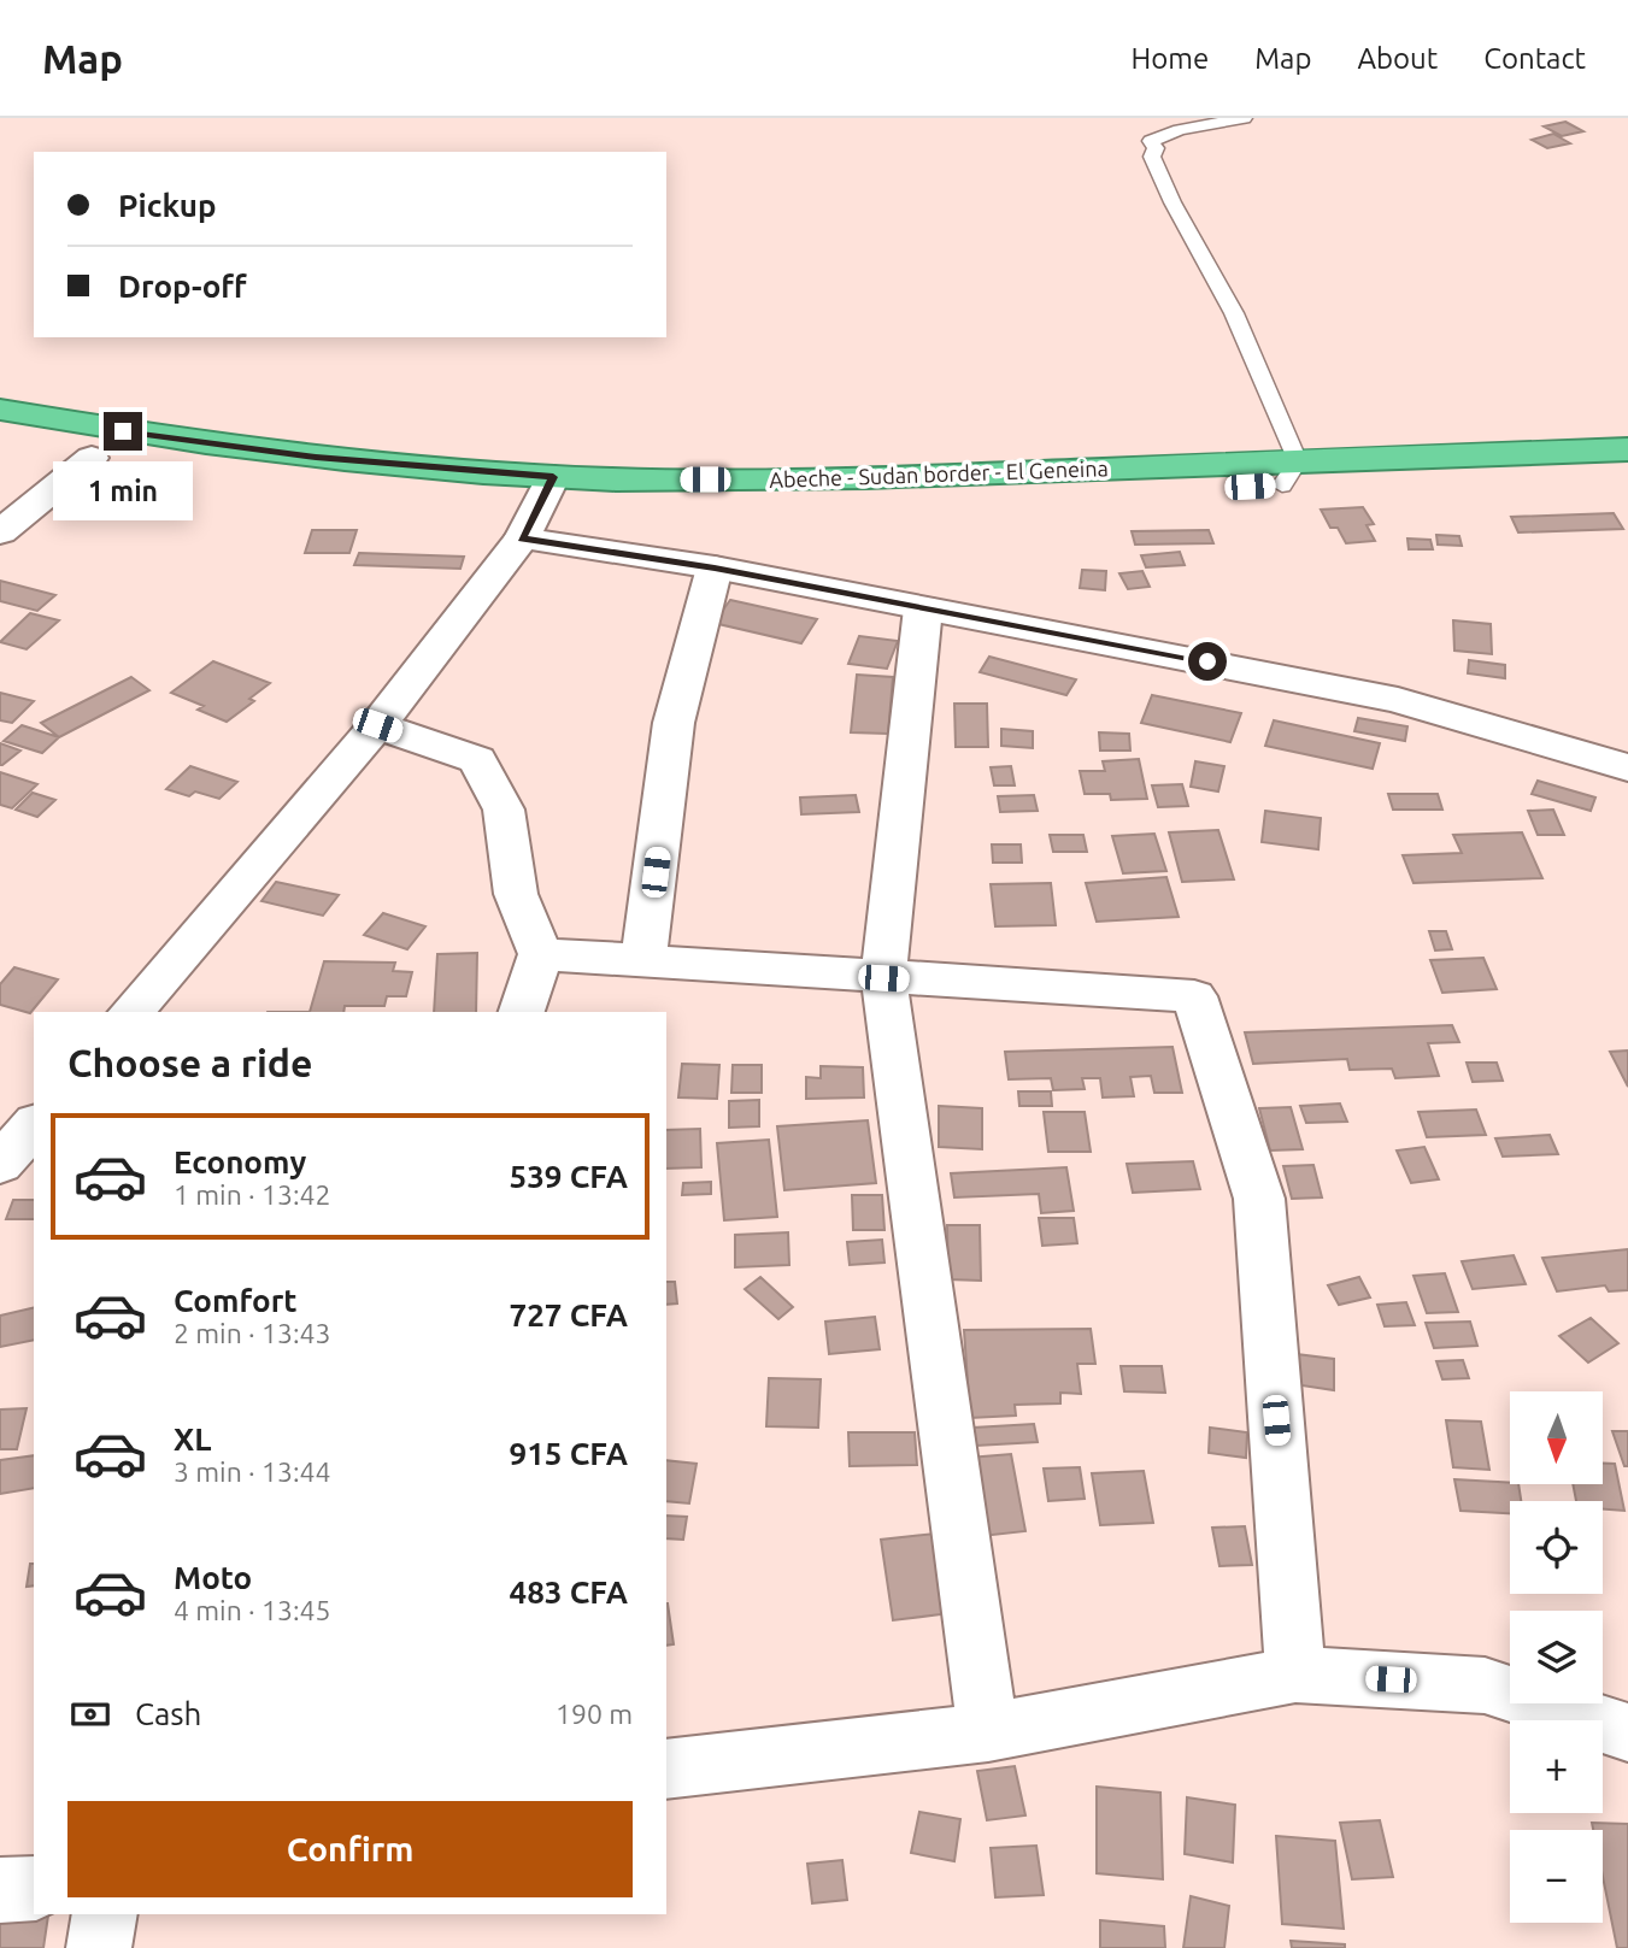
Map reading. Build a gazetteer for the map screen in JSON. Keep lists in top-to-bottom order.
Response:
{
  "streets": {
    "highway": ["Abeche - Sudan border - El Geneina"]
  },
  "north": "bottom",
  "page": {
    "header": "Map",
    "nav": [
      "Home",
      "Map",
      "About",
      "Contact"
    ],
    "banner": ["Pickup", "Drop-off"],
    "bubble": "1 min",
    "heading": "Choose a ride",
    "list": [
      {
        "name": "Economy",
        "note": "1 min · 13:42",
        "value": "539 CFA"
      },
      {
        "name": "Comfort",
        "note": "2 min · 13:43",
        "value": "727 CFA"
      },
      {
        "name": "XL",
        "note": "3 min · 13:44",
        "value": "915 CFA"
      },
      {
        "name": "Moto",
        "note": "4 min · 13:45",
        "value": "483 CFA"
      }
    ],
    "map_buttons": ["+", "−"],
    "pay": ["Cash", "190 m"],
    "buttons": "Confirm"
  }
}
